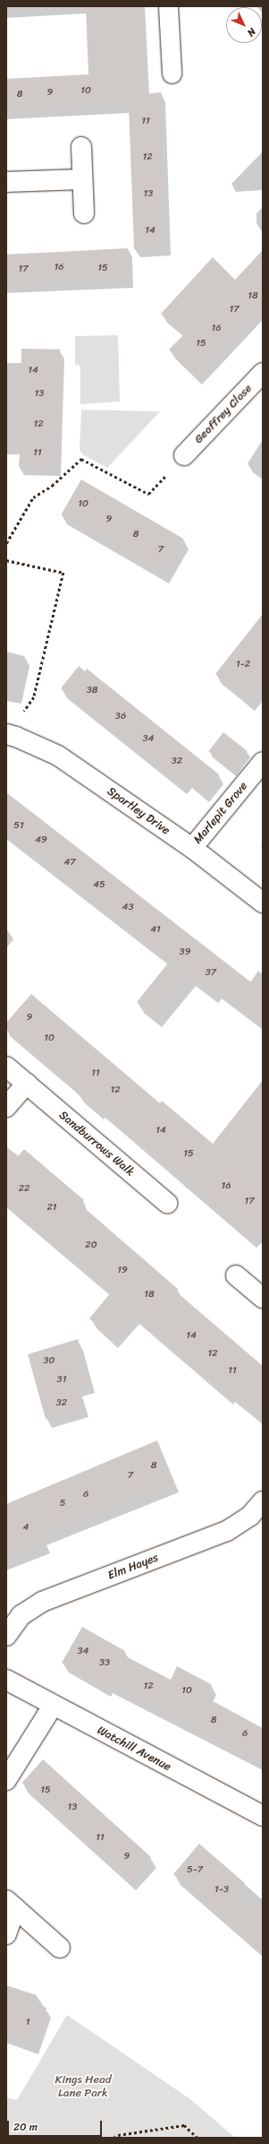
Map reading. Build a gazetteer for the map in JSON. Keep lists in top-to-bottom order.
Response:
{
  "streets": {
    "street": [
      "Geoffrey Close",
      "Spartley Drive",
      "Marlepit Grove",
      "Sandburrows Walk",
      "Elm Hayes",
      "Watchill Avenue"
    ]
  },
  "crossings": [
    ["Spartley Drive", "Marlepit Grove"]
  ],
  "parks": ["Kings Head Lane Park"],
  "house_numbers": [
    "10",
    "9",
    "8",
    "11",
    "12",
    "13",
    "14",
    "16",
    "15",
    "17",
    "18",
    "17",
    "16",
    "15",
    "14",
    "13",
    "12",
    "11",
    "10",
    "9",
    "8",
    "7",
    "1-2",
    "38",
    "36",
    "34",
    "32",
    "51",
    "49",
    "47",
    "45",
    "43",
    "41",
    "39",
    "37",
    "9",
    "10",
    "11",
    "12",
    "14",
    "15",
    "16",
    "22",
    "17",
    "21",
    "20",
    "19",
    "18",
    "14",
    "12",
    "30",
    "11",
    "31",
    "32",
    "8",
    "7",
    "6",
    "5",
    "4",
    "34",
    "33",
    "12",
    "10",
    "8",
    "6",
    "15",
    "13",
    "11",
    "9",
    "5-7",
    "1-3",
    "1"
  ],
  "scale_bar": "20 m",
  "north": "bottom right"
}
